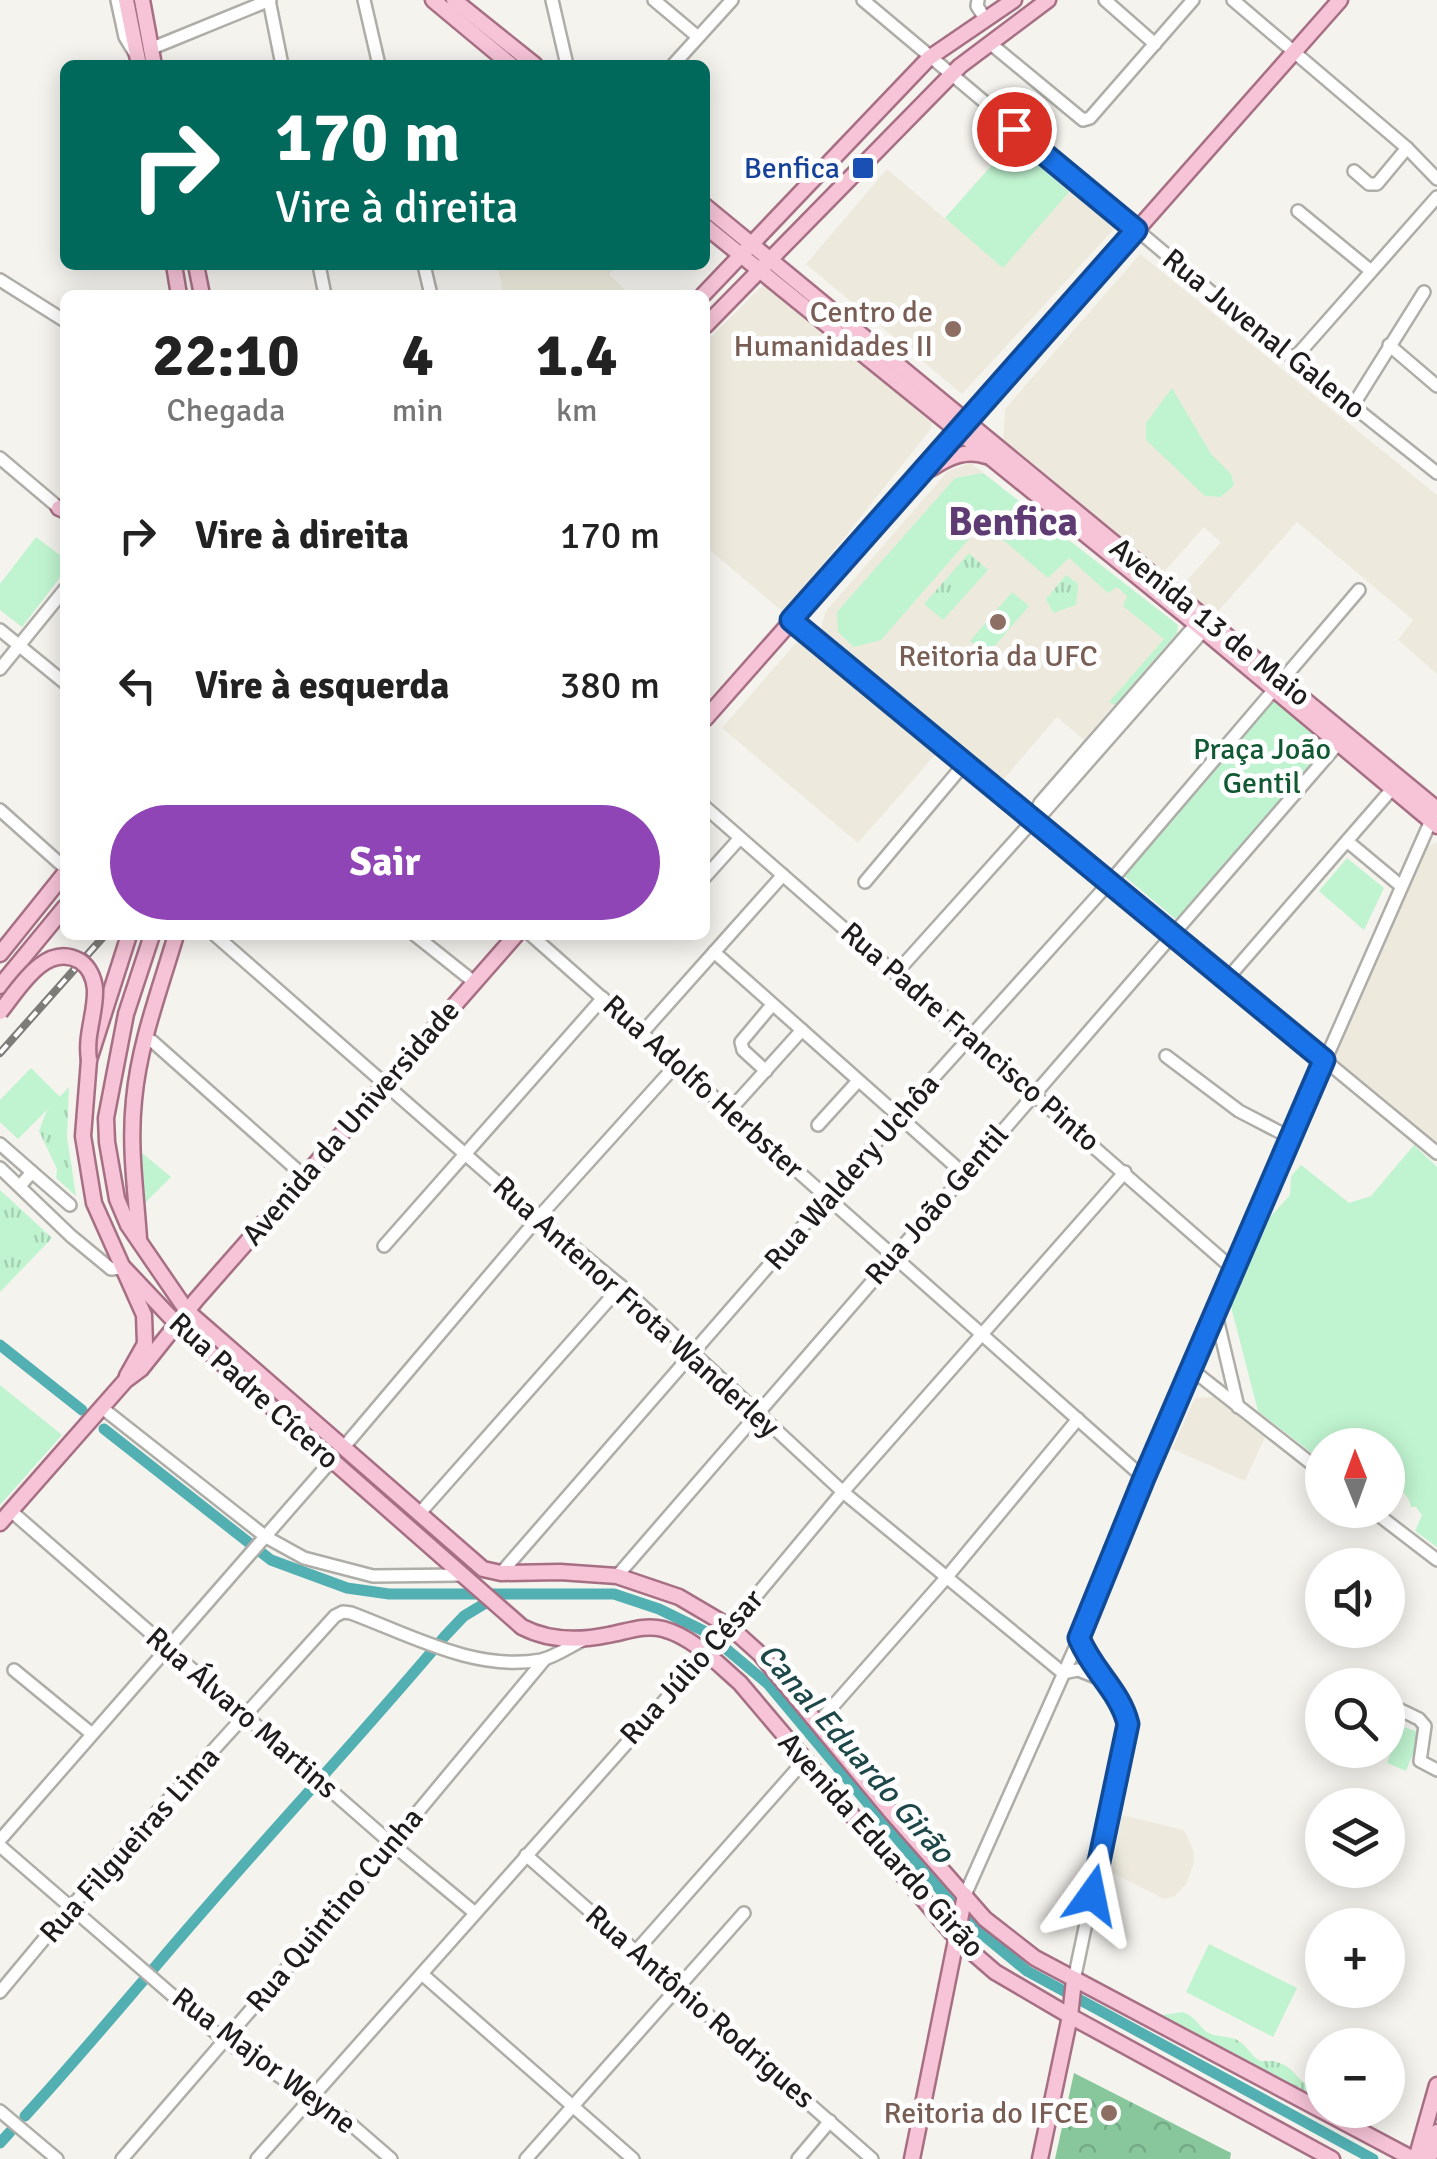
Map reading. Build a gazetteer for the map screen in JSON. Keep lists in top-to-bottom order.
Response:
{
  "streets": {
    "main road": [
      "Avenida 13 de Maio",
      "Avenida da Universidade",
      "Rua Padre Cícero",
      "Avenida Eduardo Girão"
    ],
    "street": [
      "Rua Juvenal Galeno",
      "Rua Padre Francisco Pinto",
      "Rua Adolfo Herbster",
      "Rua Waldery Uchôa",
      "Rua João Gentil",
      "Rua Antenor Frota Wanderley",
      "Rua Júlio César",
      "Rua Álvaro Martins",
      "Rua Filgueiras Lima",
      "Rua Quintino Cunha",
      "Rua Antônio Rodrigues",
      "Rua Major Weyne"
    ]
  },
  "crossings": [
    ["Avenida 13 de Maio", "Rua Waldery Uchôa"],
    ["Avenida 13 de Maio", "Rua João Gentil"],
    ["Rua Padre Francisco Pinto", "Rua Waldery Uchôa"],
    ["Rua Padre Francisco Pinto", "Rua João Gentil"],
    ["Rua Padre Francisco Pinto", "Rua Júlio César"],
    ["Rua Adolfo Herbster", "Rua Waldery Uchôa"],
    ["Rua Adolfo Herbster", "Rua João Gentil"],
    ["Rua Adolfo Herbster", "Rua Júlio César"],
    ["Avenida da Universidade", "Rua Antenor Frota Wanderley"],
    ["Avenida da Universidade", "Rua Padre Cícero"],
    ["Rua Waldery Uchôa", "Rua Antenor Frota Wanderley"],
    ["Rua Waldery Uchôa", "Rua Padre Cícero"],
    ["Rua Waldery Uchôa", "Avenida Eduardo Girão"],
    ["Rua João Gentil", "Rua Antenor Frota Wanderley"],
    ["Rua João Gentil", "Avenida Eduardo Girão"],
    ["Rua Antenor Frota Wanderley", "Rua Júlio César"],
    ["Rua Padre Cícero", "Avenida Eduardo Girão"],
    ["Rua Júlio César", "Rua Álvaro Martins"],
    ["Rua Júlio César", "Avenida Eduardo Girão"],
    ["Rua Júlio César", "Rua Antônio Rodrigues"],
    ["Rua Júlio César", "Rua Major Weyne"],
    ["Rua Álvaro Martins", "Rua Filgueiras Lima"],
    ["Rua Álvaro Martins", "Rua Quintino Cunha"],
    ["Rua Filgueiras Lima", "Rua Quintino Cunha"],
    ["Rua Filgueiras Lima", "Rua Major Weyne"],
    ["Rua Quintino Cunha", "Rua Major Weyne"]
  ],
  "districts": ["Benfica"],
  "water": ["Canal Eduardo Girão"],
  "parks": ["Praça João Gentil"],
  "places": {
    "transit": ["Benfica"],
    "other": ["Centro de Humanidades II", "Reitoria da UFC", "Reitoria do IFCE"]
  },
  "north": "top",
  "page": {
    "turn": ["170 m", "Vire à direita"],
    "eta": [
      "22:10",
      "Chegada",
      "4",
      "min",
      "1.4",
      "km"
    ],
    "list": [
      {
        "name": "Vire à direita",
        "value": "170 m"
      },
      {
        "name": "Vire à esquerda",
        "value": "380 m"
      }
    ],
    "buttons": "Sair",
    "map_buttons": ["+", "−"]
  }
}
